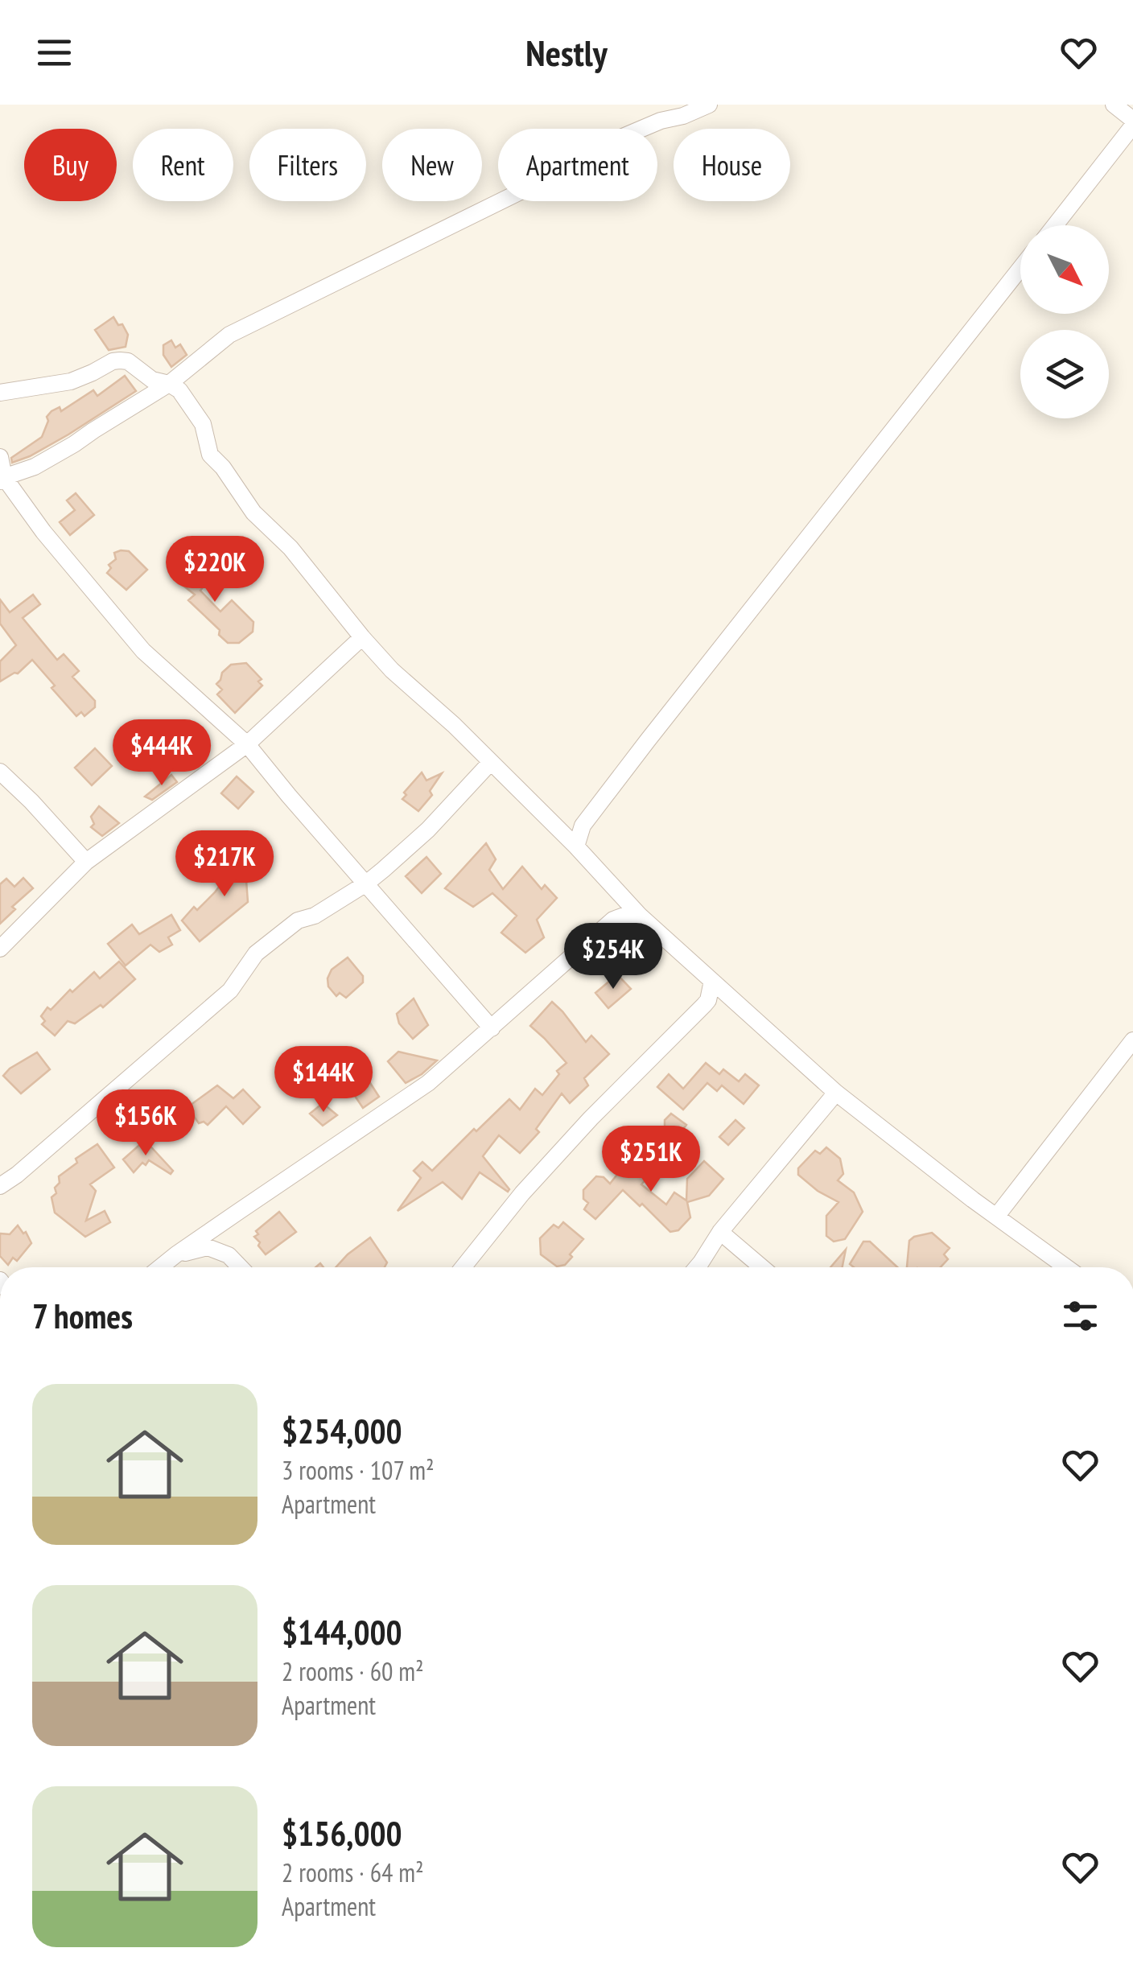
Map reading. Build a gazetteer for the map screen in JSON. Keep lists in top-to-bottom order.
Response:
{
  "north": "bottom right",
  "page": {
    "header": "Nestly",
    "chip": [
      "Buy",
      "Rent",
      "Filters",
      "New",
      "Apartment",
      "House"
    ],
    "price": [
      "$220K",
      "$444K",
      "$217K",
      "$254K",
      "$144K",
      "$156K",
      "$251K"
    ],
    "heading": "7 homes",
    "list": [
      {
        "name": "$254,000",
        "note": "3 rooms · 107 m² · Apartment"
      },
      {
        "name": "$144,000",
        "note": "2 rooms · 60 m² · Apartment"
      },
      {
        "name": "$156,000",
        "note": "2 rooms · 64 m² · Apartment"
      }
    ]
  }
}
